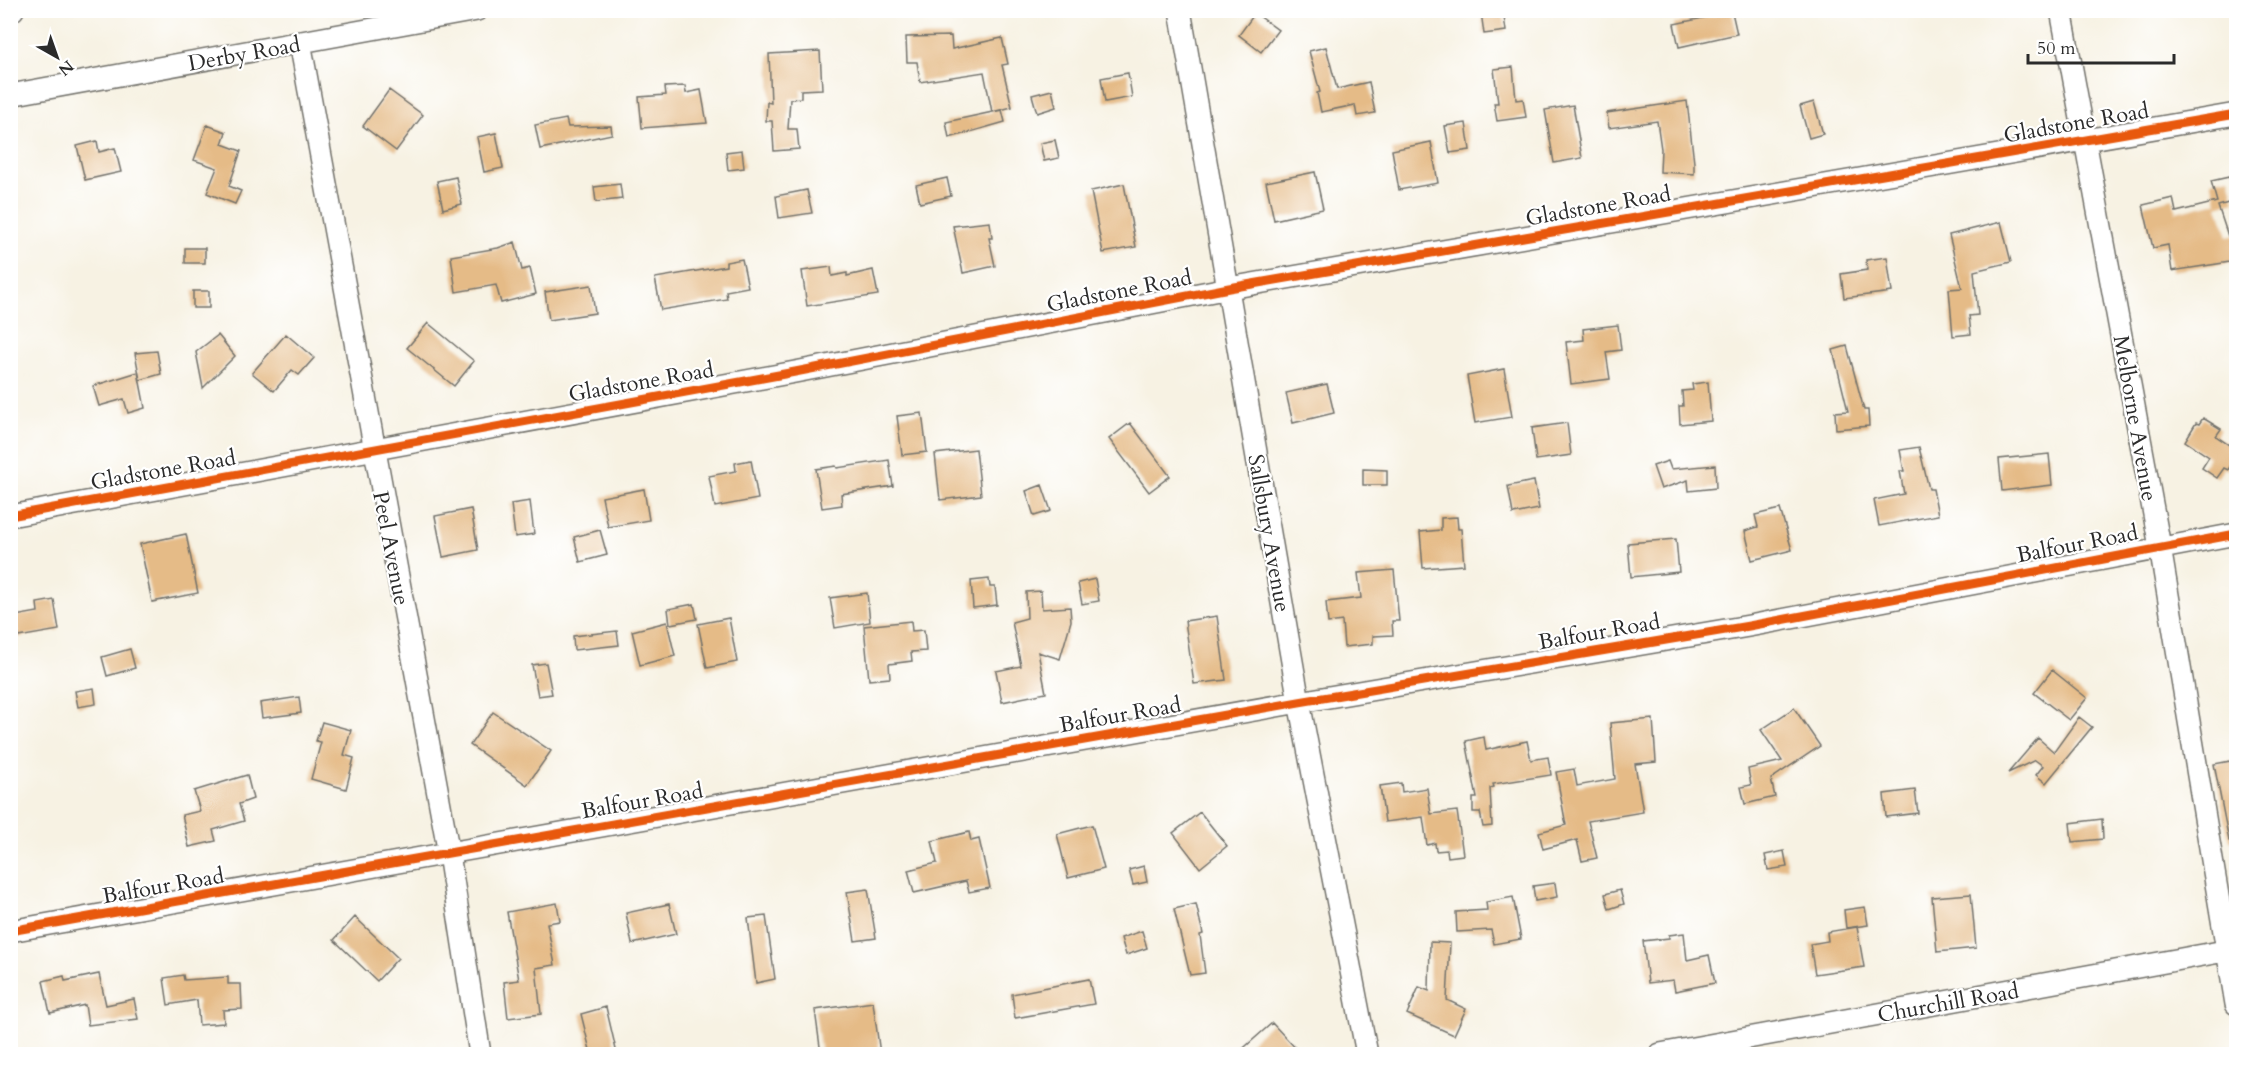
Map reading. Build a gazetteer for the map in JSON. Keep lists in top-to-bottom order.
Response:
{
  "streets": {
    "street": [
      "Derby Road",
      "Gladstone Road",
      "Melborne Avenue",
      "Sallsbury Avenue",
      "Balfour Road",
      "Peel Avenue",
      "Churchill Road"
    ]
  },
  "crossings": [
    ["Derby Road", "Peel Avenue"],
    ["Gladstone Road", "Melborne Avenue"],
    ["Gladstone Road", "Sallsbury Avenue"],
    ["Gladstone Road", "Peel Avenue"],
    ["Melborne Avenue", "Balfour Road"],
    ["Melborne Avenue", "Churchill Road"],
    ["Sallsbury Avenue", "Balfour Road"],
    ["Balfour Road", "Peel Avenue"]
  ],
  "scale_bar": "50 m",
  "north": "bottom right"
}
